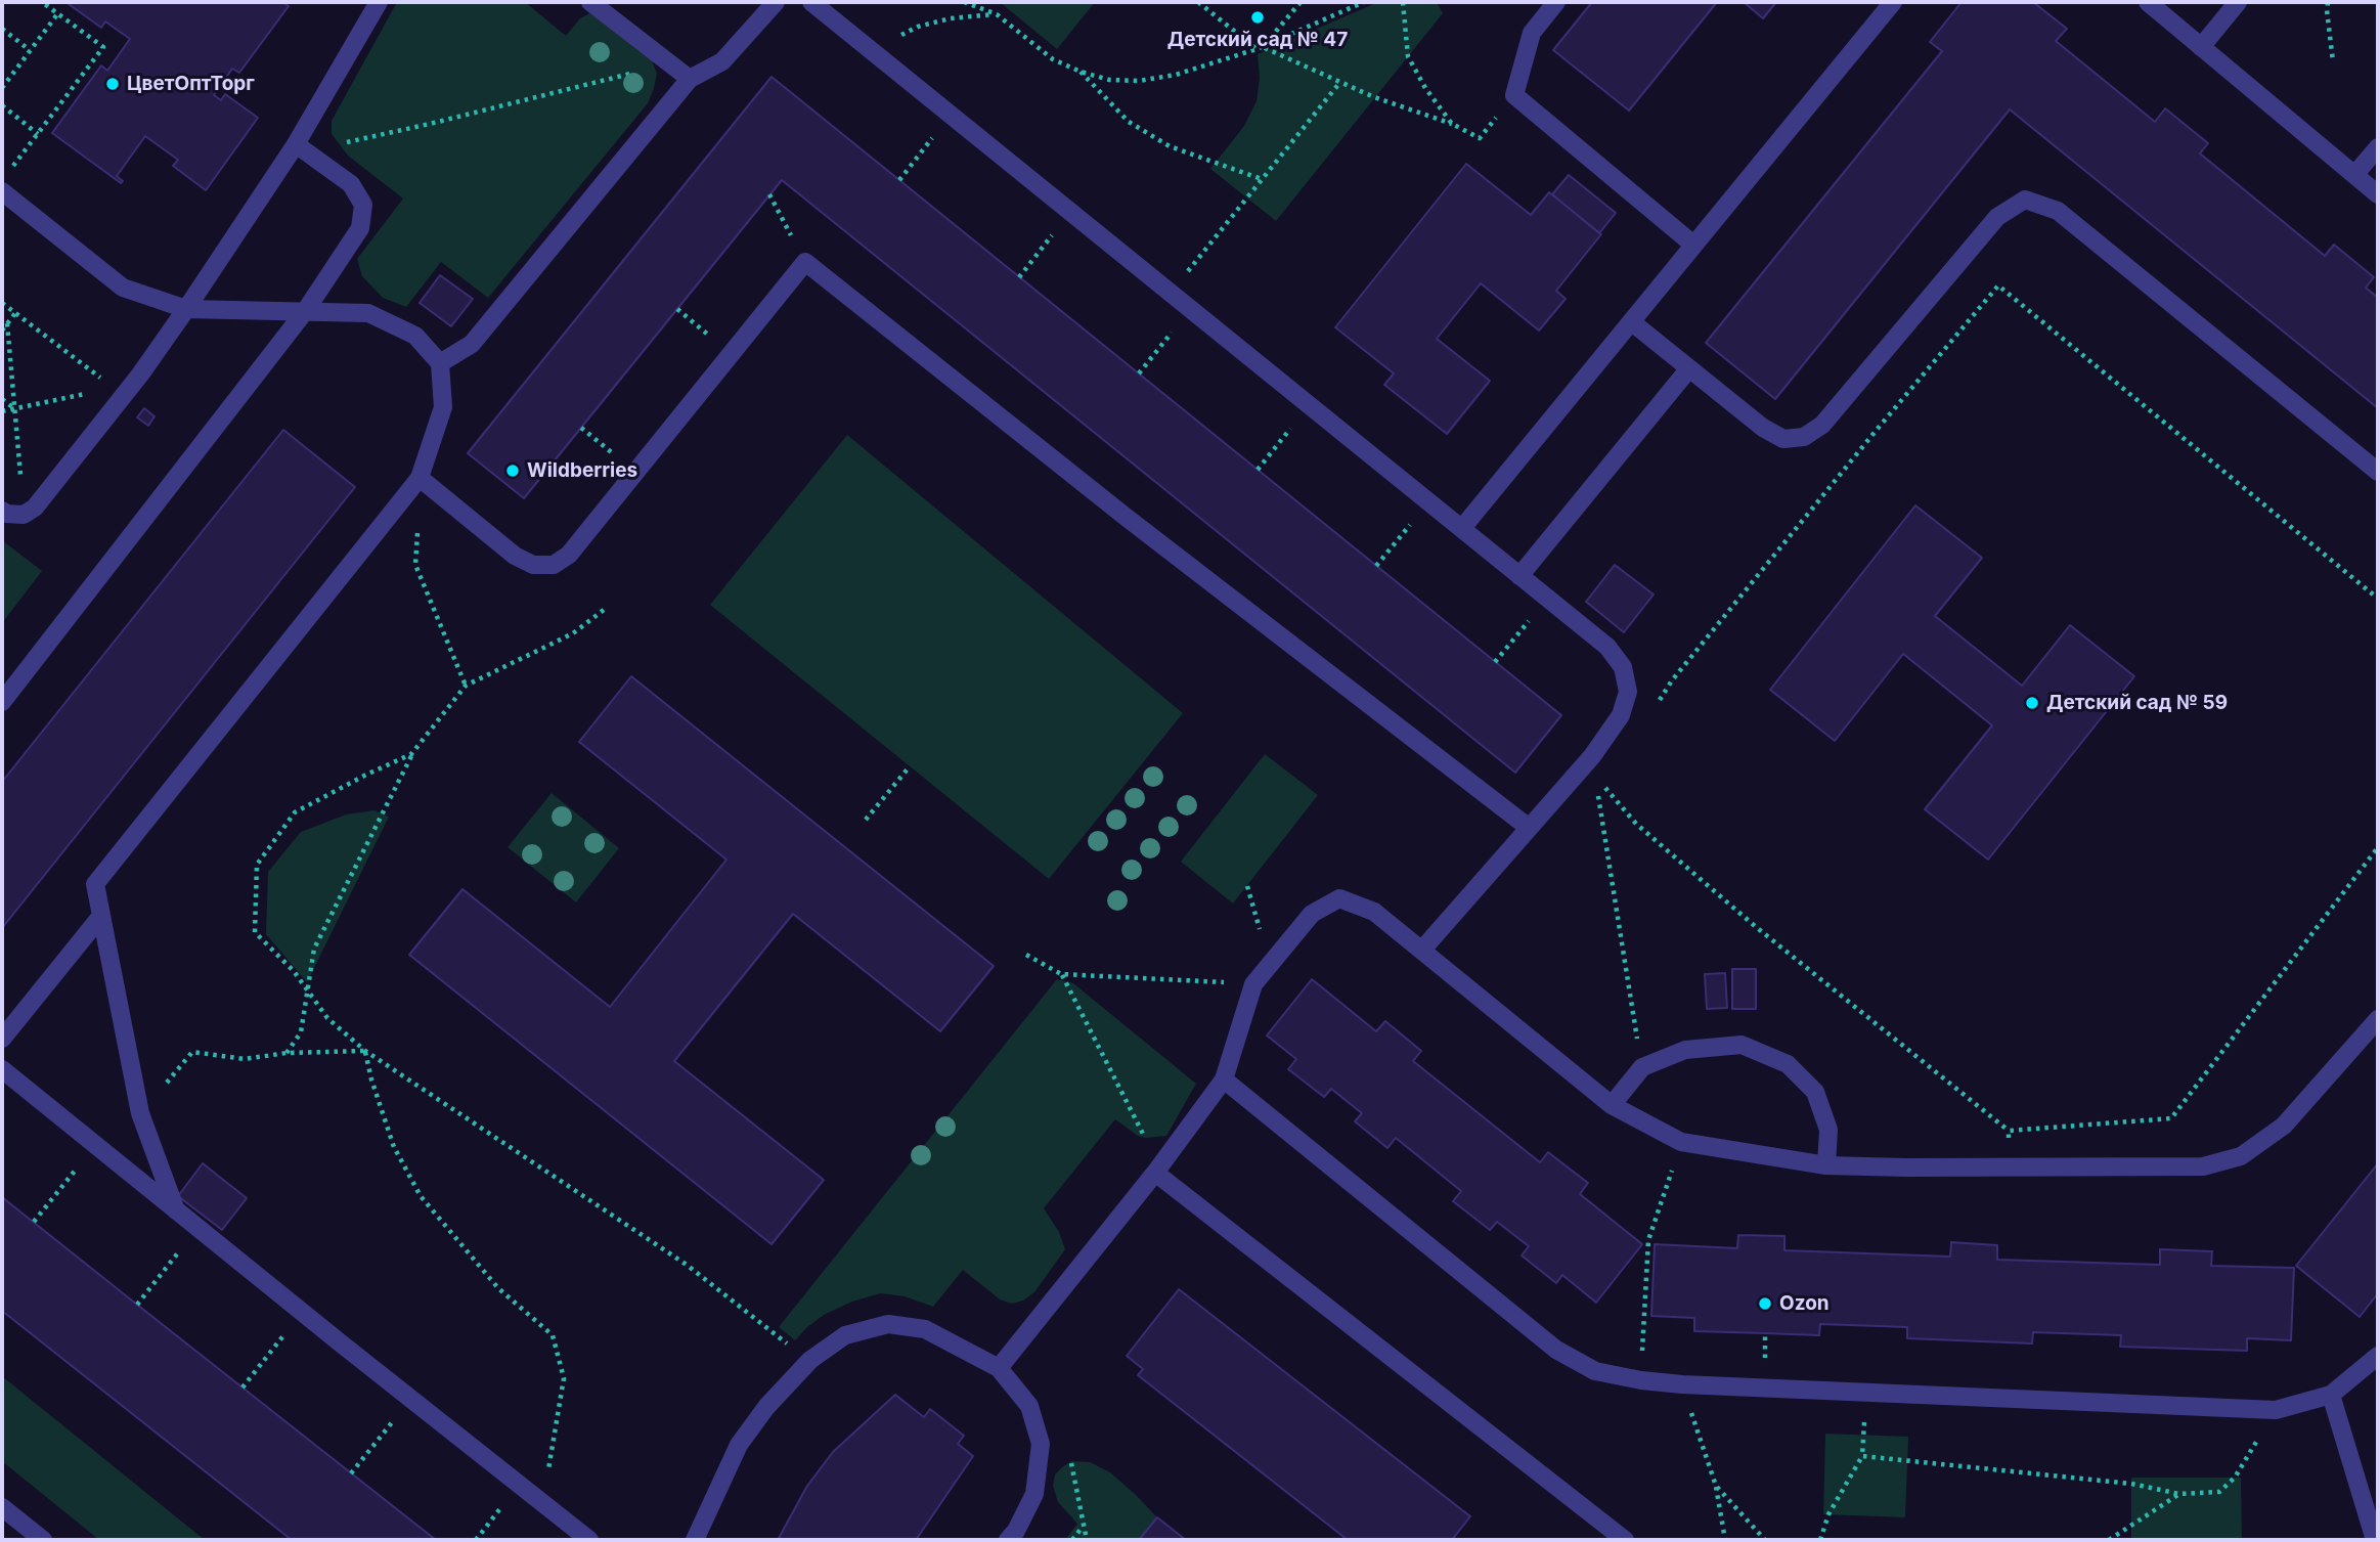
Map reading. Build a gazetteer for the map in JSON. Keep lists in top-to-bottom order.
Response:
{
  "places": [
    "Детский сад № 47",
    "ЦветОптТорг",
    "Wildberries",
    "Детский сад № 59",
    "Ozon"
  ]
}
